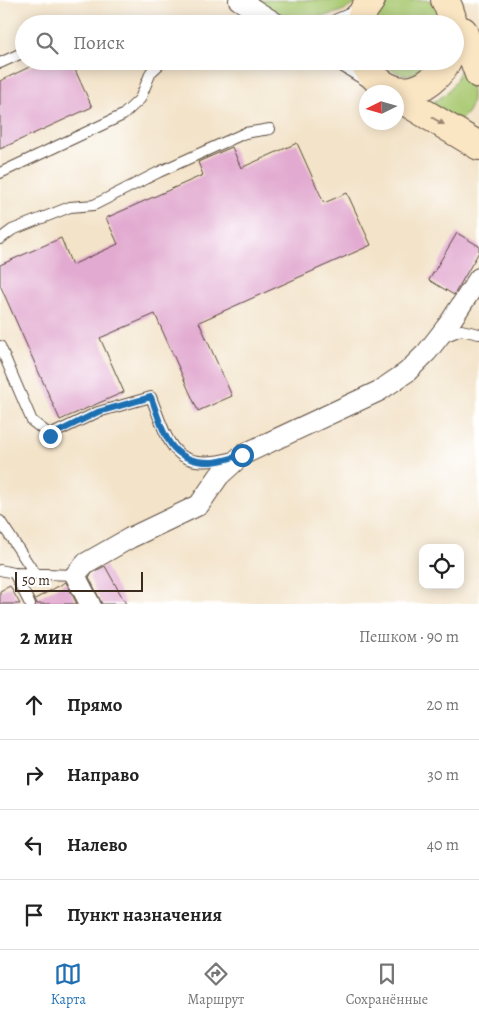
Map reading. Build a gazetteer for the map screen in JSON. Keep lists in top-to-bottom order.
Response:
{
  "scale_bar": "50 m",
  "north": "left",
  "page": {
    "search": "Поиск",
    "scale": "50 m",
    "heading": ["2 мин", "Пешком · 90 m"],
    "list": [
      ["Прямо", "20 m"],
      ["Направо", "30 m"],
      ["Налево", "40 m"],
      "Пункт назначения"
    ],
    "nav": ["Карта", "Маршрут", "Сохранённые"]
  }
}
